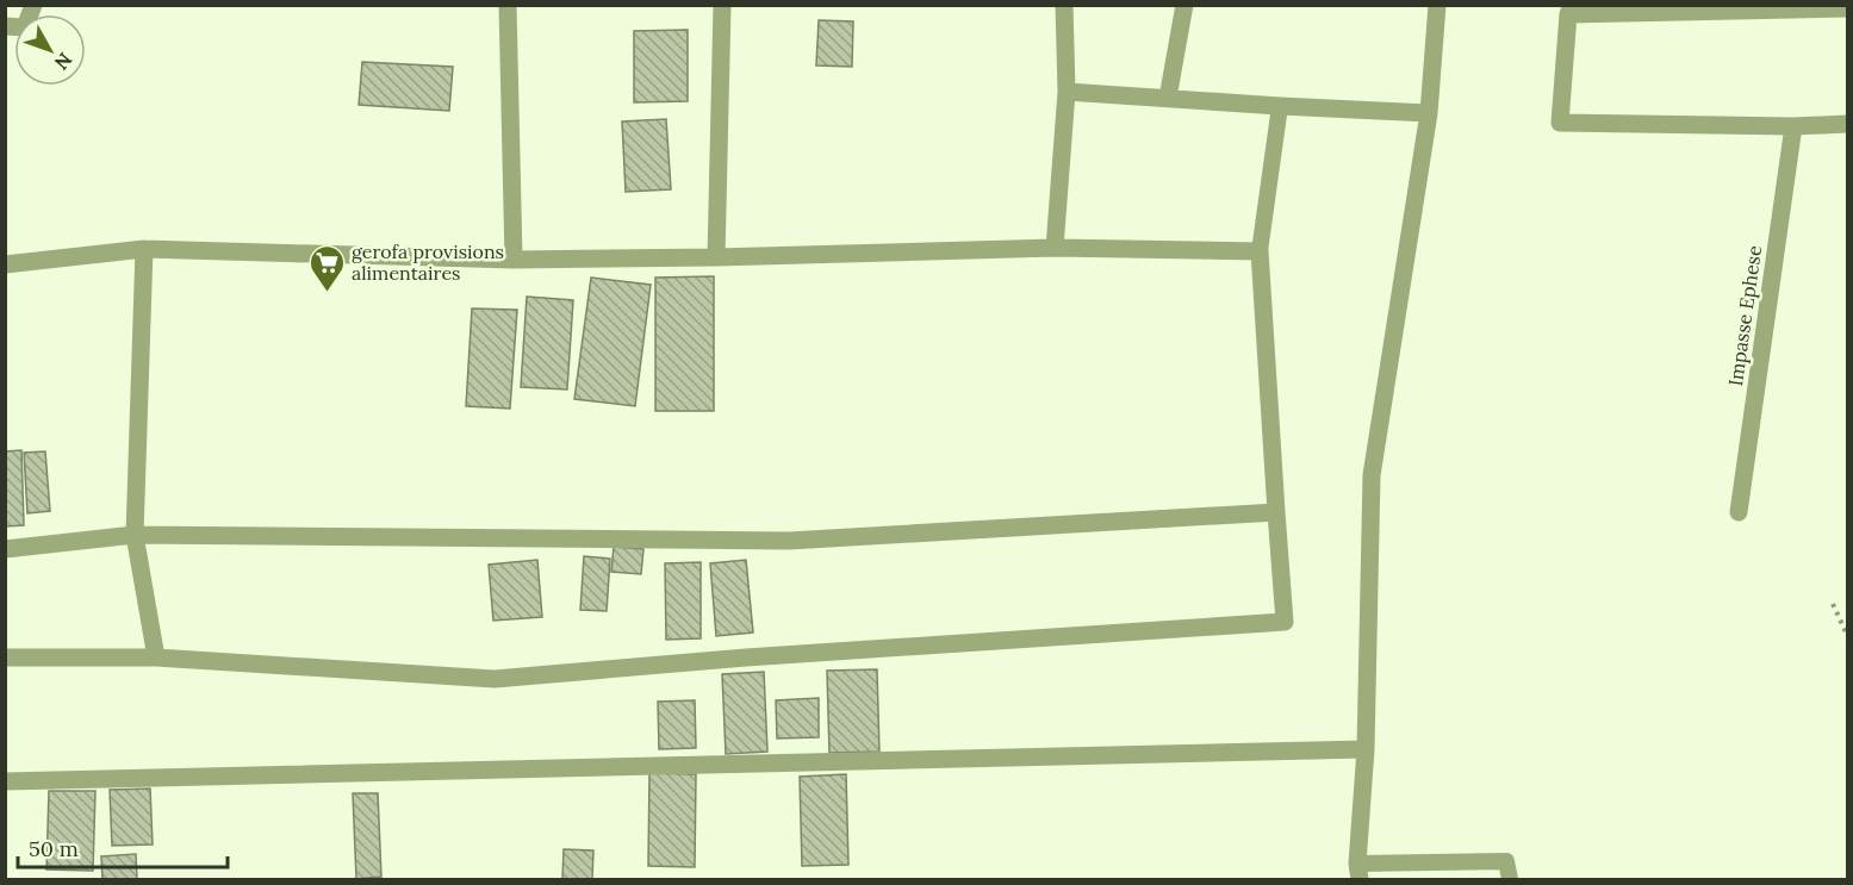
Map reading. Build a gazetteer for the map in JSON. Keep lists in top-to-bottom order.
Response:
{
  "streets": {
    "street": ["Impasse Ephese"]
  },
  "places": {
    "supermarket": ["gerofa provisions alimentaires"]
  },
  "scale_bar": "50 m",
  "north": "bottom right"
}
